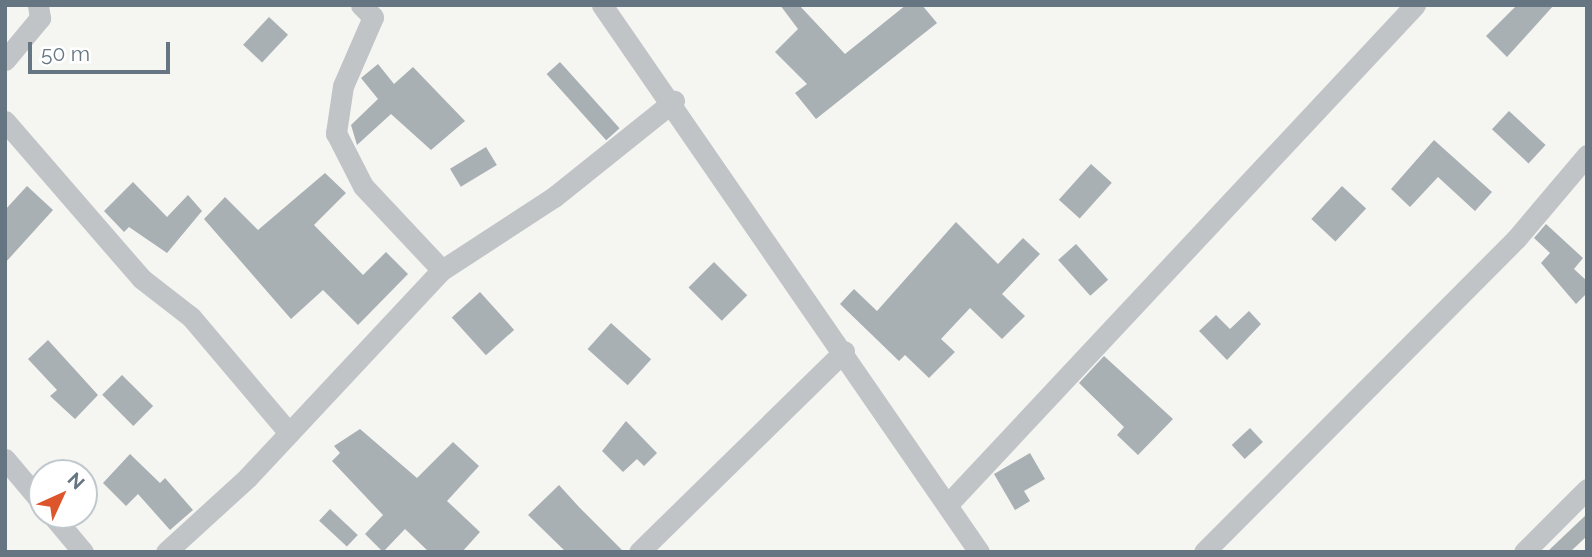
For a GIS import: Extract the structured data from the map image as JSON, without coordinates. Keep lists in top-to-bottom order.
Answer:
{
  "scale_bar": "50 m",
  "north": "top right"
}
